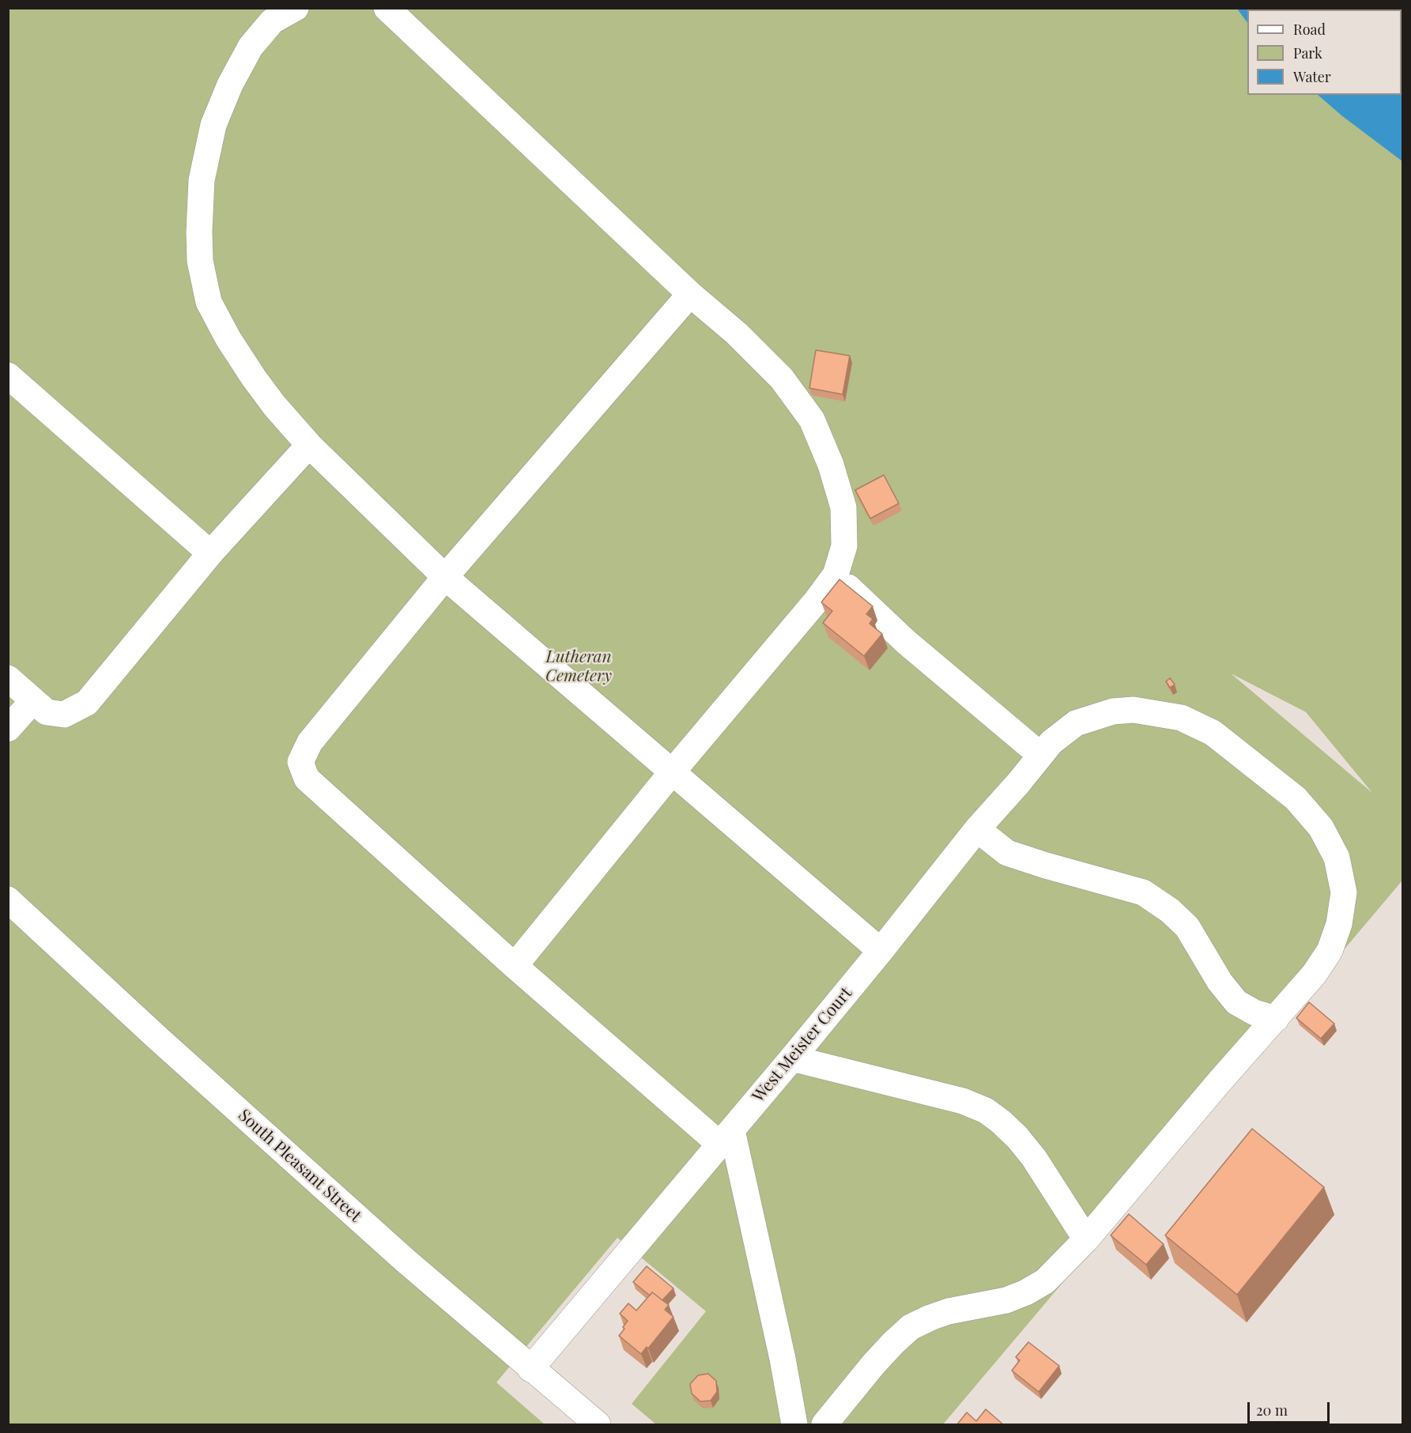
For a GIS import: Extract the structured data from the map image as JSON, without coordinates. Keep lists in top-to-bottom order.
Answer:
{
  "streets": {
    "street": ["West Meister Court", "South Pleasant Street"]
  },
  "crossings": [
    ["West Meister Court", "South Pleasant Street"]
  ],
  "parks": ["Lutheran Cemetery"],
  "legend": ["Road", "Park", "Water"],
  "scale_bar": "20 m"
}
